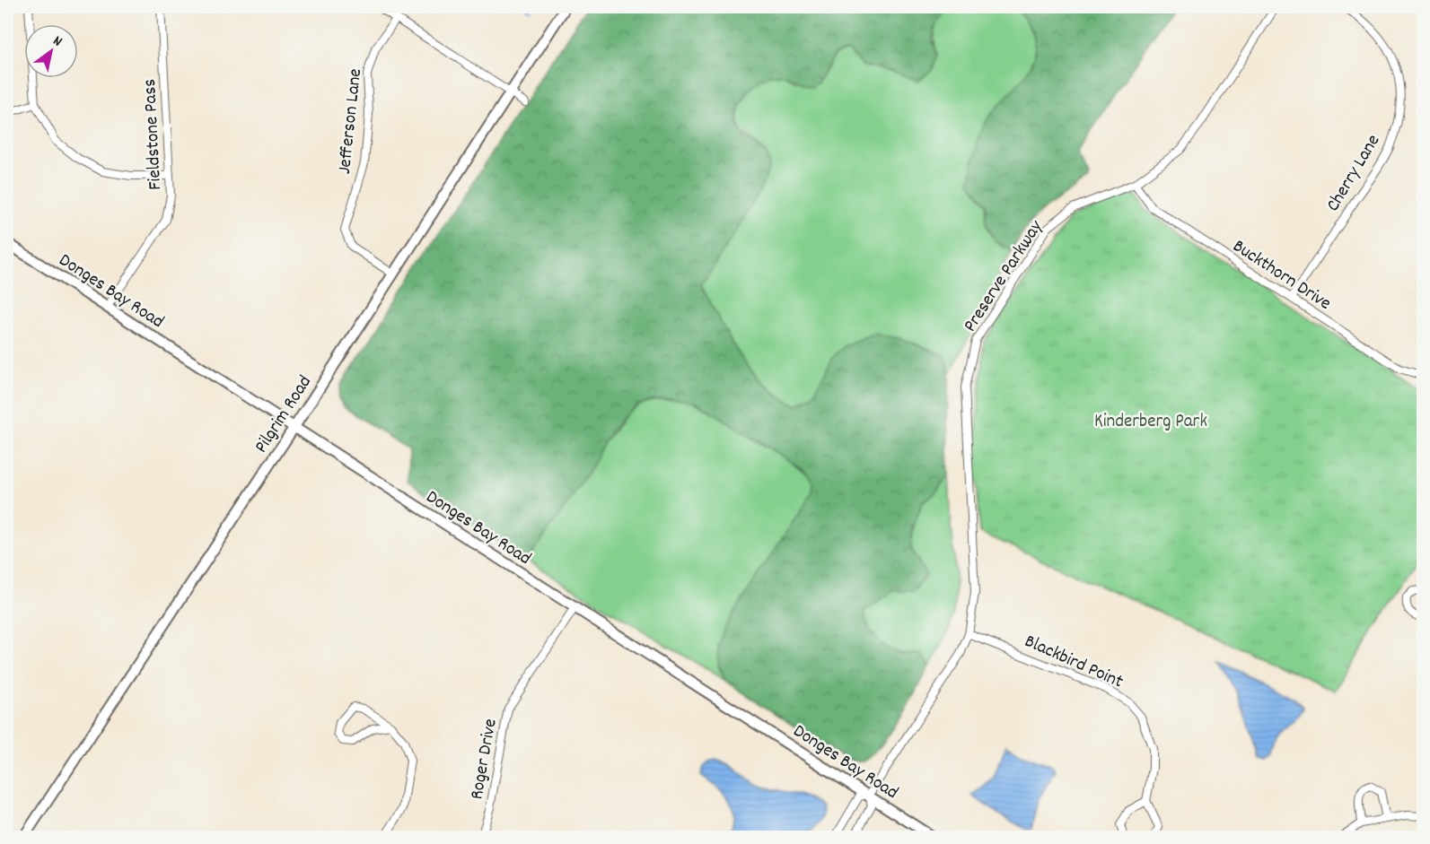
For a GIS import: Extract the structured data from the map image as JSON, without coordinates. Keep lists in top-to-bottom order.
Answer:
{
  "streets": {
    "street": [
      "Jefferson Lane",
      "Fieldstone Pass",
      "Cherry Lane",
      "Buckthorn Drive",
      "Preserve Parkway",
      "Donges Bay Road",
      "Pilgrim Road",
      "Blackbird Point",
      "Roger Drive"
    ]
  },
  "crossings": [
    ["Jefferson Lane", "Pilgrim Road"],
    ["Fieldstone Pass", "Donges Bay Road"],
    ["Cherry Lane", "Buckthorn Drive"],
    ["Buckthorn Drive", "Preserve Parkway"],
    ["Preserve Parkway", "Donges Bay Road"],
    ["Preserve Parkway", "Blackbird Point"],
    ["Donges Bay Road", "Pilgrim Road"],
    ["Donges Bay Road", "Roger Drive"]
  ],
  "parks": ["Kinderberg Park"],
  "north": "top right"
}
